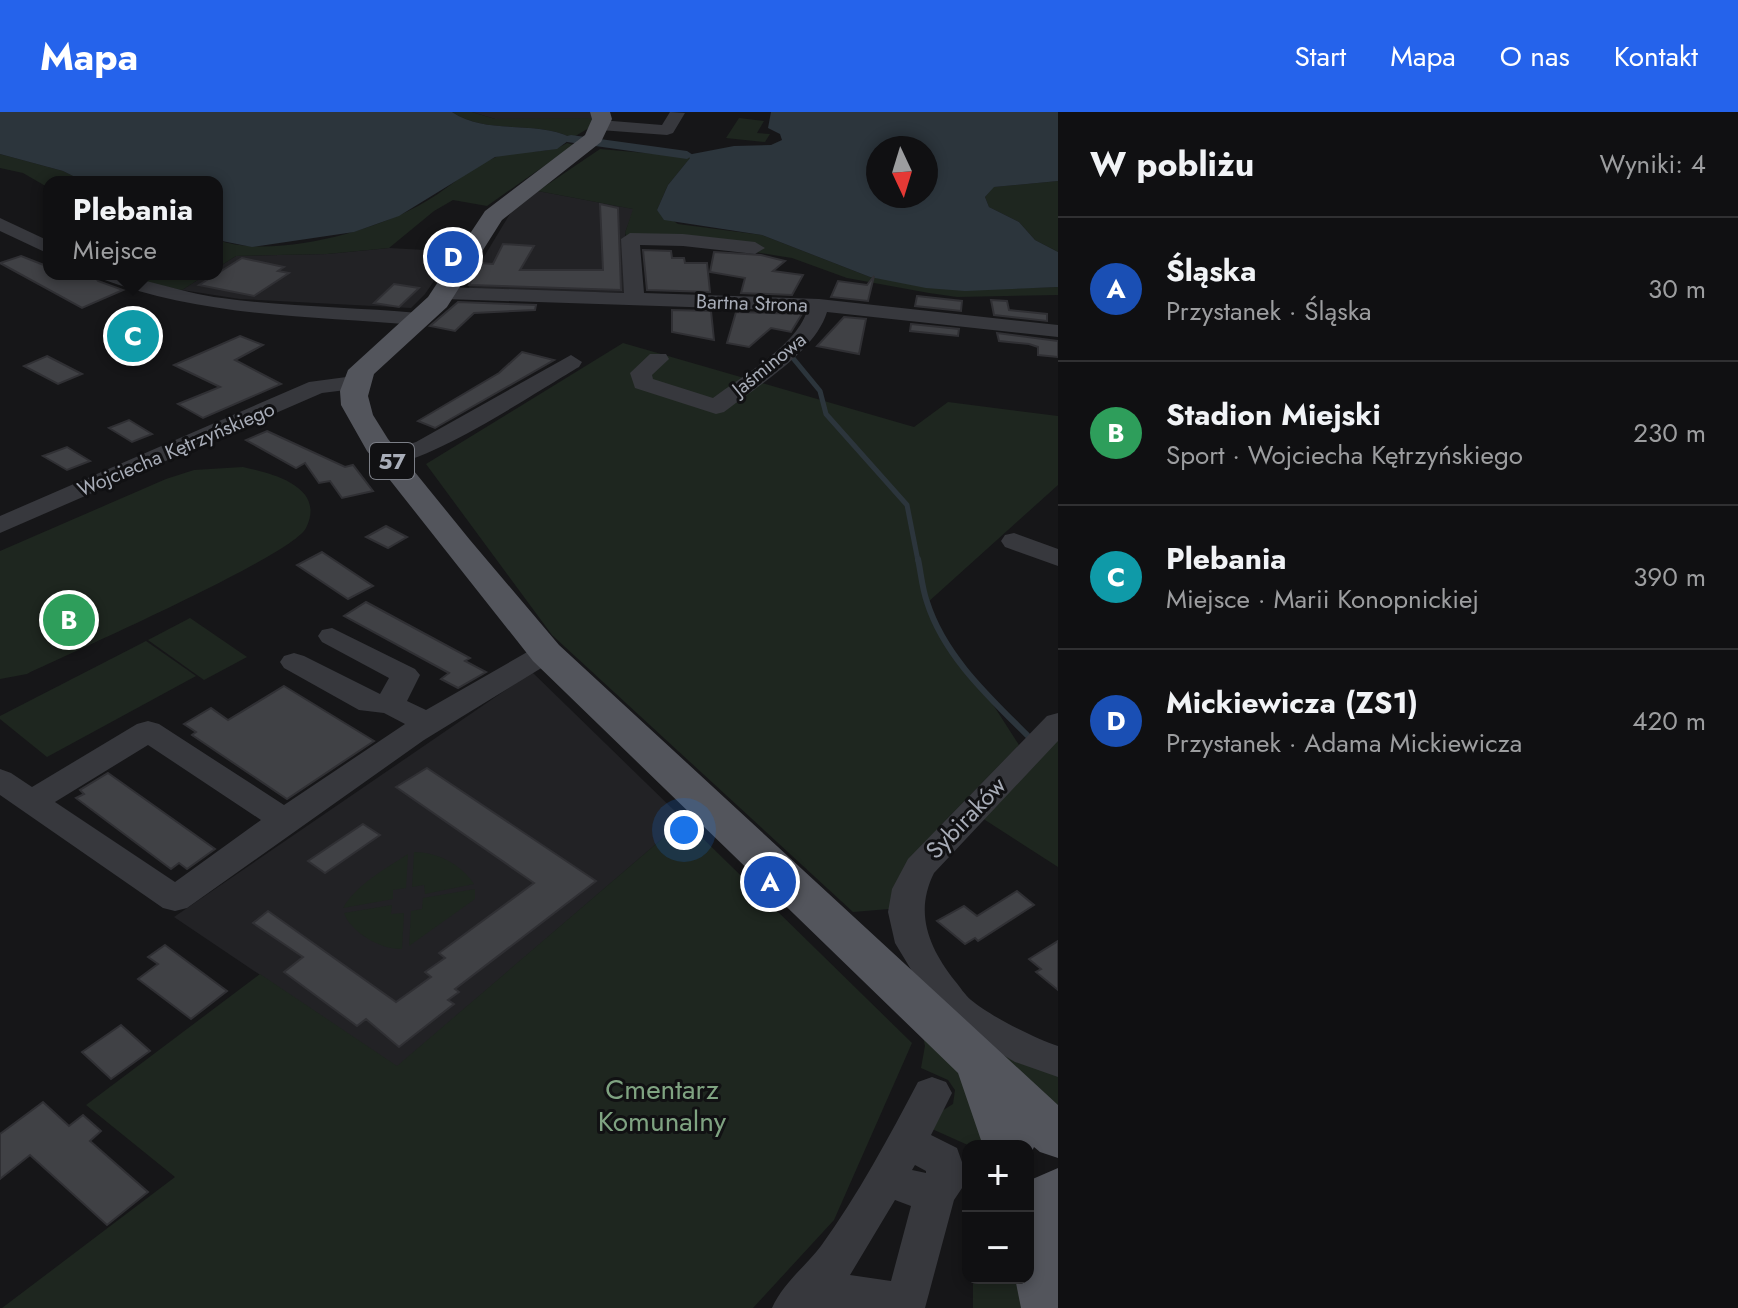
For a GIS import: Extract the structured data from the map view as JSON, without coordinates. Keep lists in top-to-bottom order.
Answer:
{
  "streets": {
    "main road": ["57"],
    "street": [
      "Bartna Strona",
      "Jaśminowa",
      "Wojciecha Kętrzyńskiego",
      "Sybiraków"
    ]
  },
  "crossings": [
    ["Bartna Strona", "Jaśminowa"],
    ["Wojciecha Kętrzyńskiego", "57"],
    ["57", "Sybiraków"]
  ],
  "parks": ["Cmentarz Komunalny"],
  "north": "bottom",
  "page": {
    "header": "Mapa",
    "nav": [
      "Start",
      "Mapa",
      "O nas",
      "Kontakt"
    ],
    "heading": ["W pobliżu", "Wyniki: 4"],
    "popup": ["Plebania", "Miejsce"],
    "list": [
      {
        "mark": "A",
        "name": "Śląska",
        "note": "Przystanek · Śląska",
        "value": "30 m"
      },
      {
        "mark": "B",
        "name": "Stadion Miejski",
        "note": "Sport · Wojciecha Kętrzyńskiego",
        "value": "230 m"
      },
      {
        "mark": "C",
        "name": "Plebania",
        "note": "Miejsce · Marii Konopnickiej",
        "value": "390 m"
      },
      {
        "mark": "D",
        "name": "Mickiewicza (ZS1)",
        "note": "Przystanek · Adama Mickiewicza",
        "value": "420 m"
      }
    ],
    "pins": [
      "D",
      "C",
      "B",
      "A"
    ],
    "map_buttons": ["+", "−"]
  }
}
